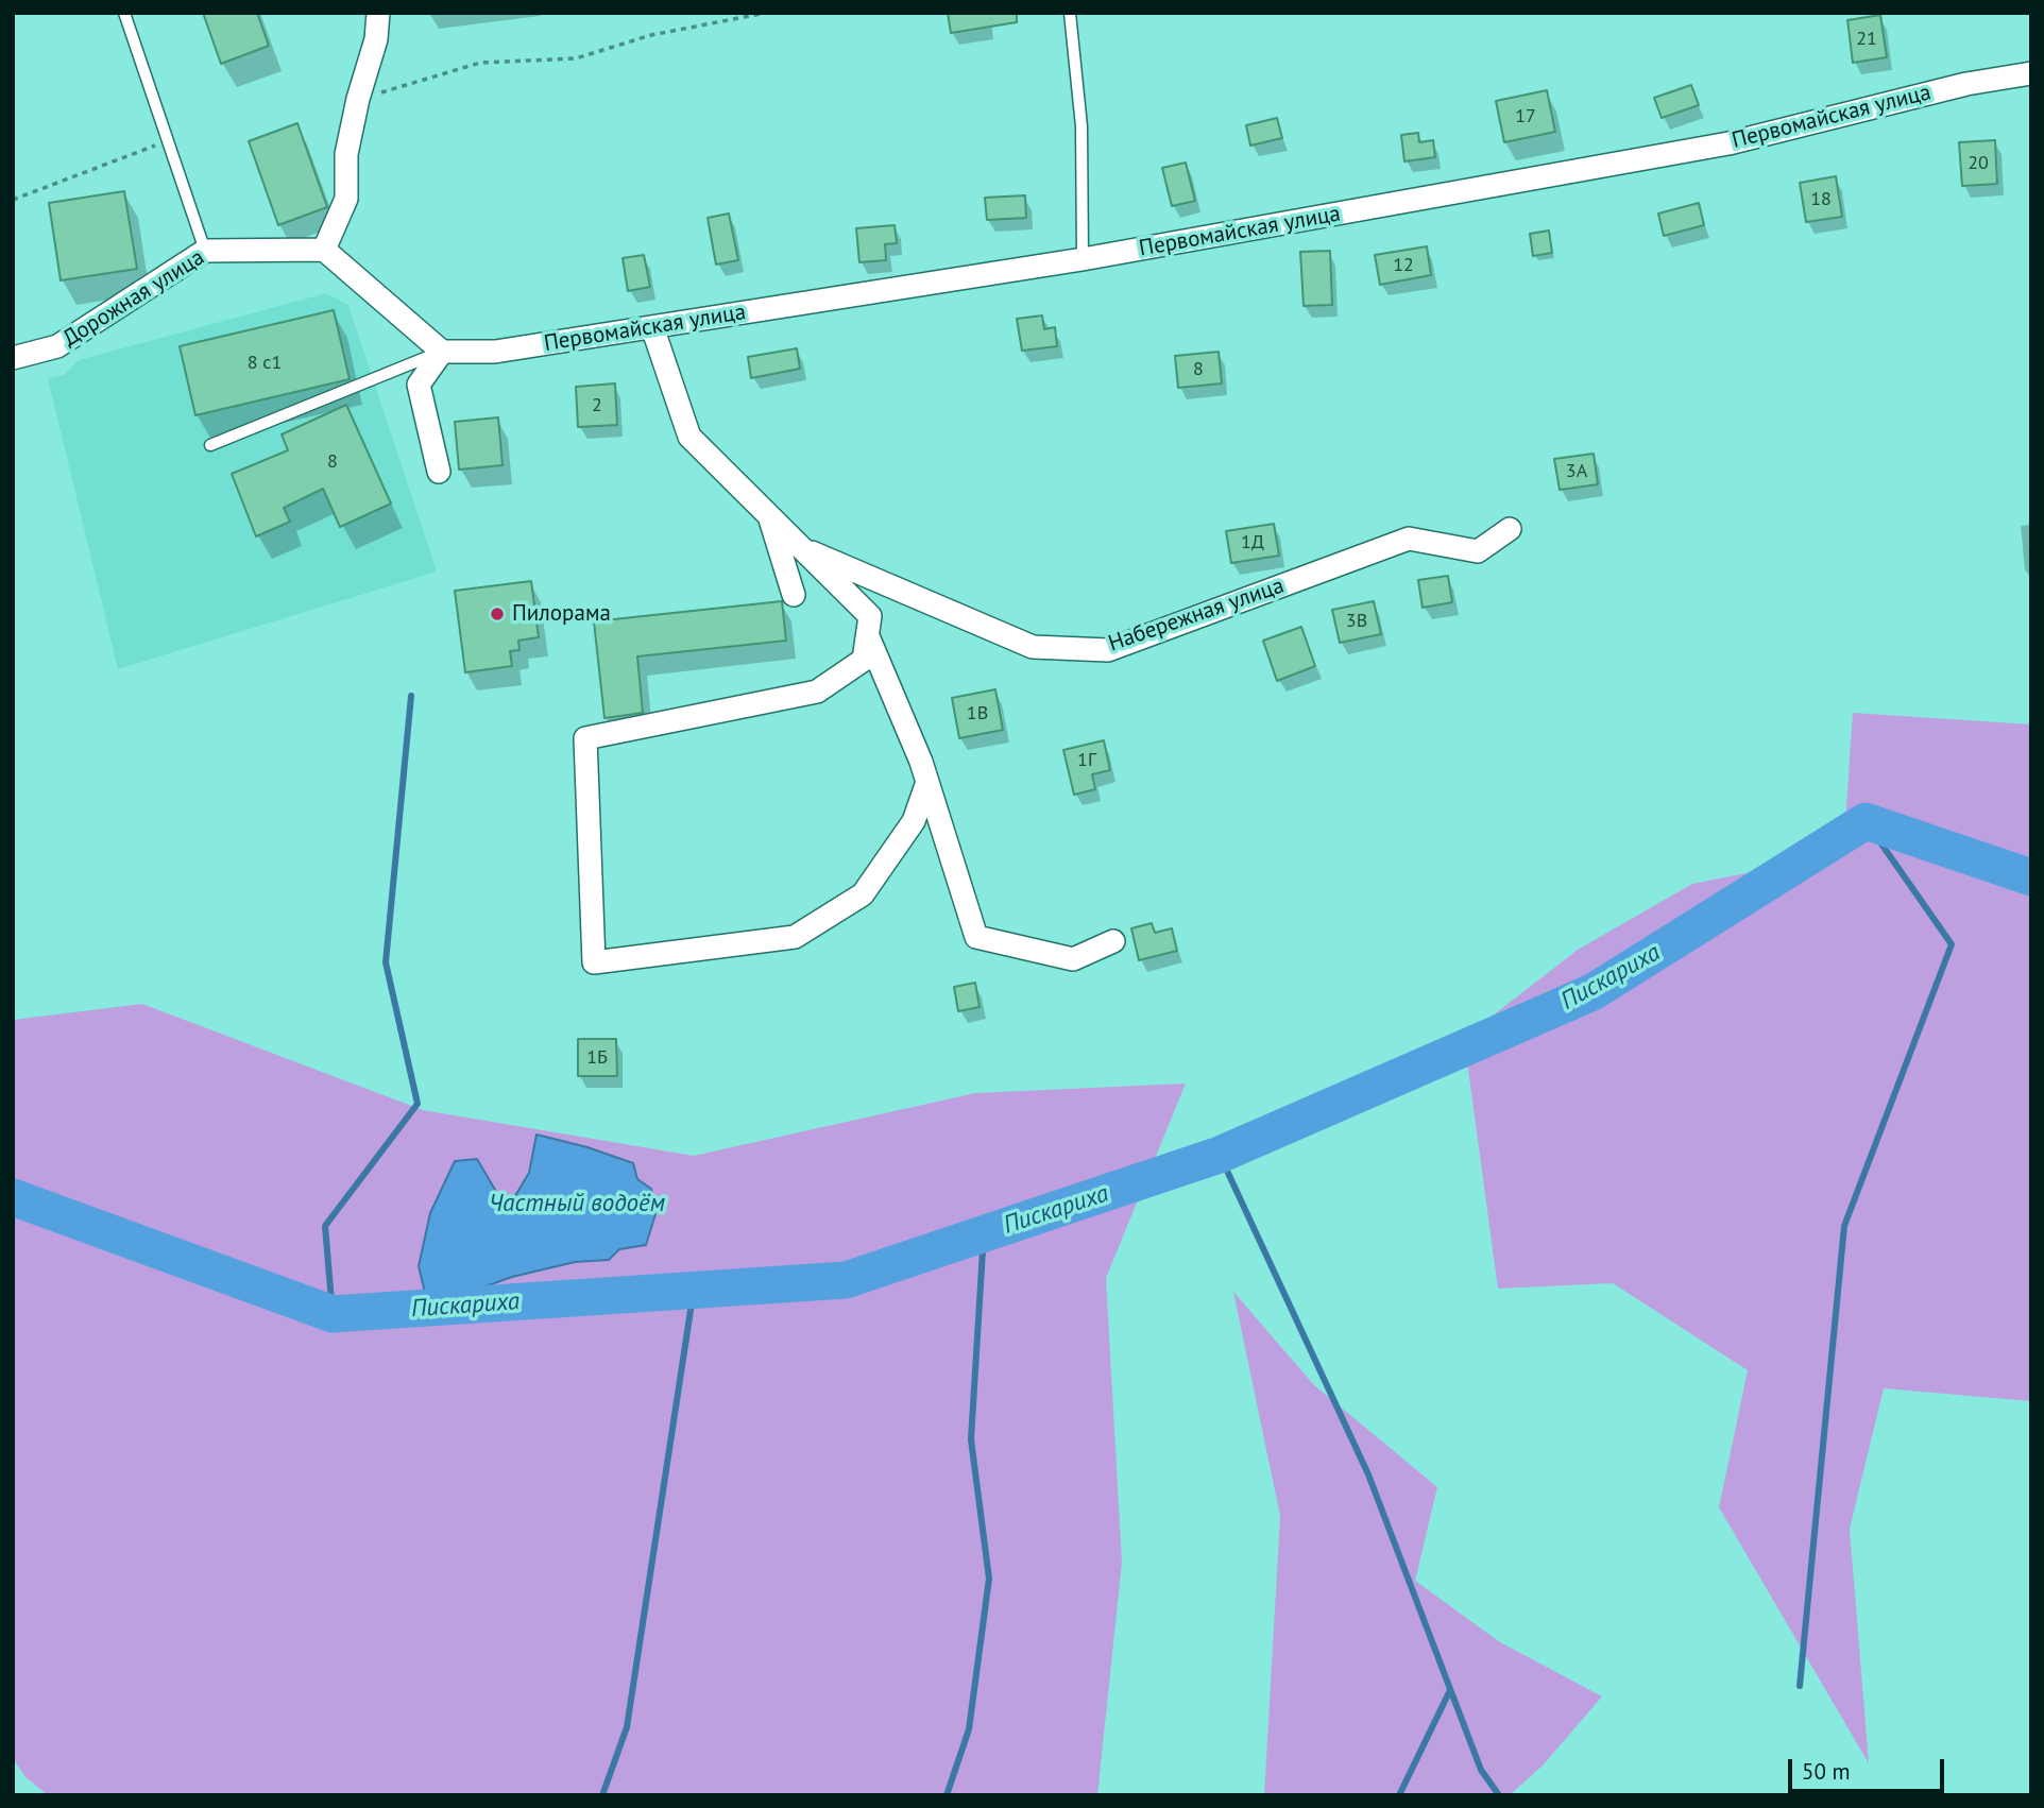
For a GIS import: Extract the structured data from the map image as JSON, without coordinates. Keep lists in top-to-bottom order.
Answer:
{
  "streets": {
    "street": ["Первомайская улица", "Дорожная улица", "Набережная улица"]
  },
  "water": ["Пискариха", "Частный водоём"],
  "places": ["Пилорама"],
  "house_numbers": [
    "21",
    "17",
    "20",
    "18",
    "12",
    "8 с1",
    "8",
    "2",
    "8",
    "3А",
    "1Д",
    "3В",
    "1В",
    "1Г",
    "1Б"
  ],
  "scale_bar": "50 m"
}
